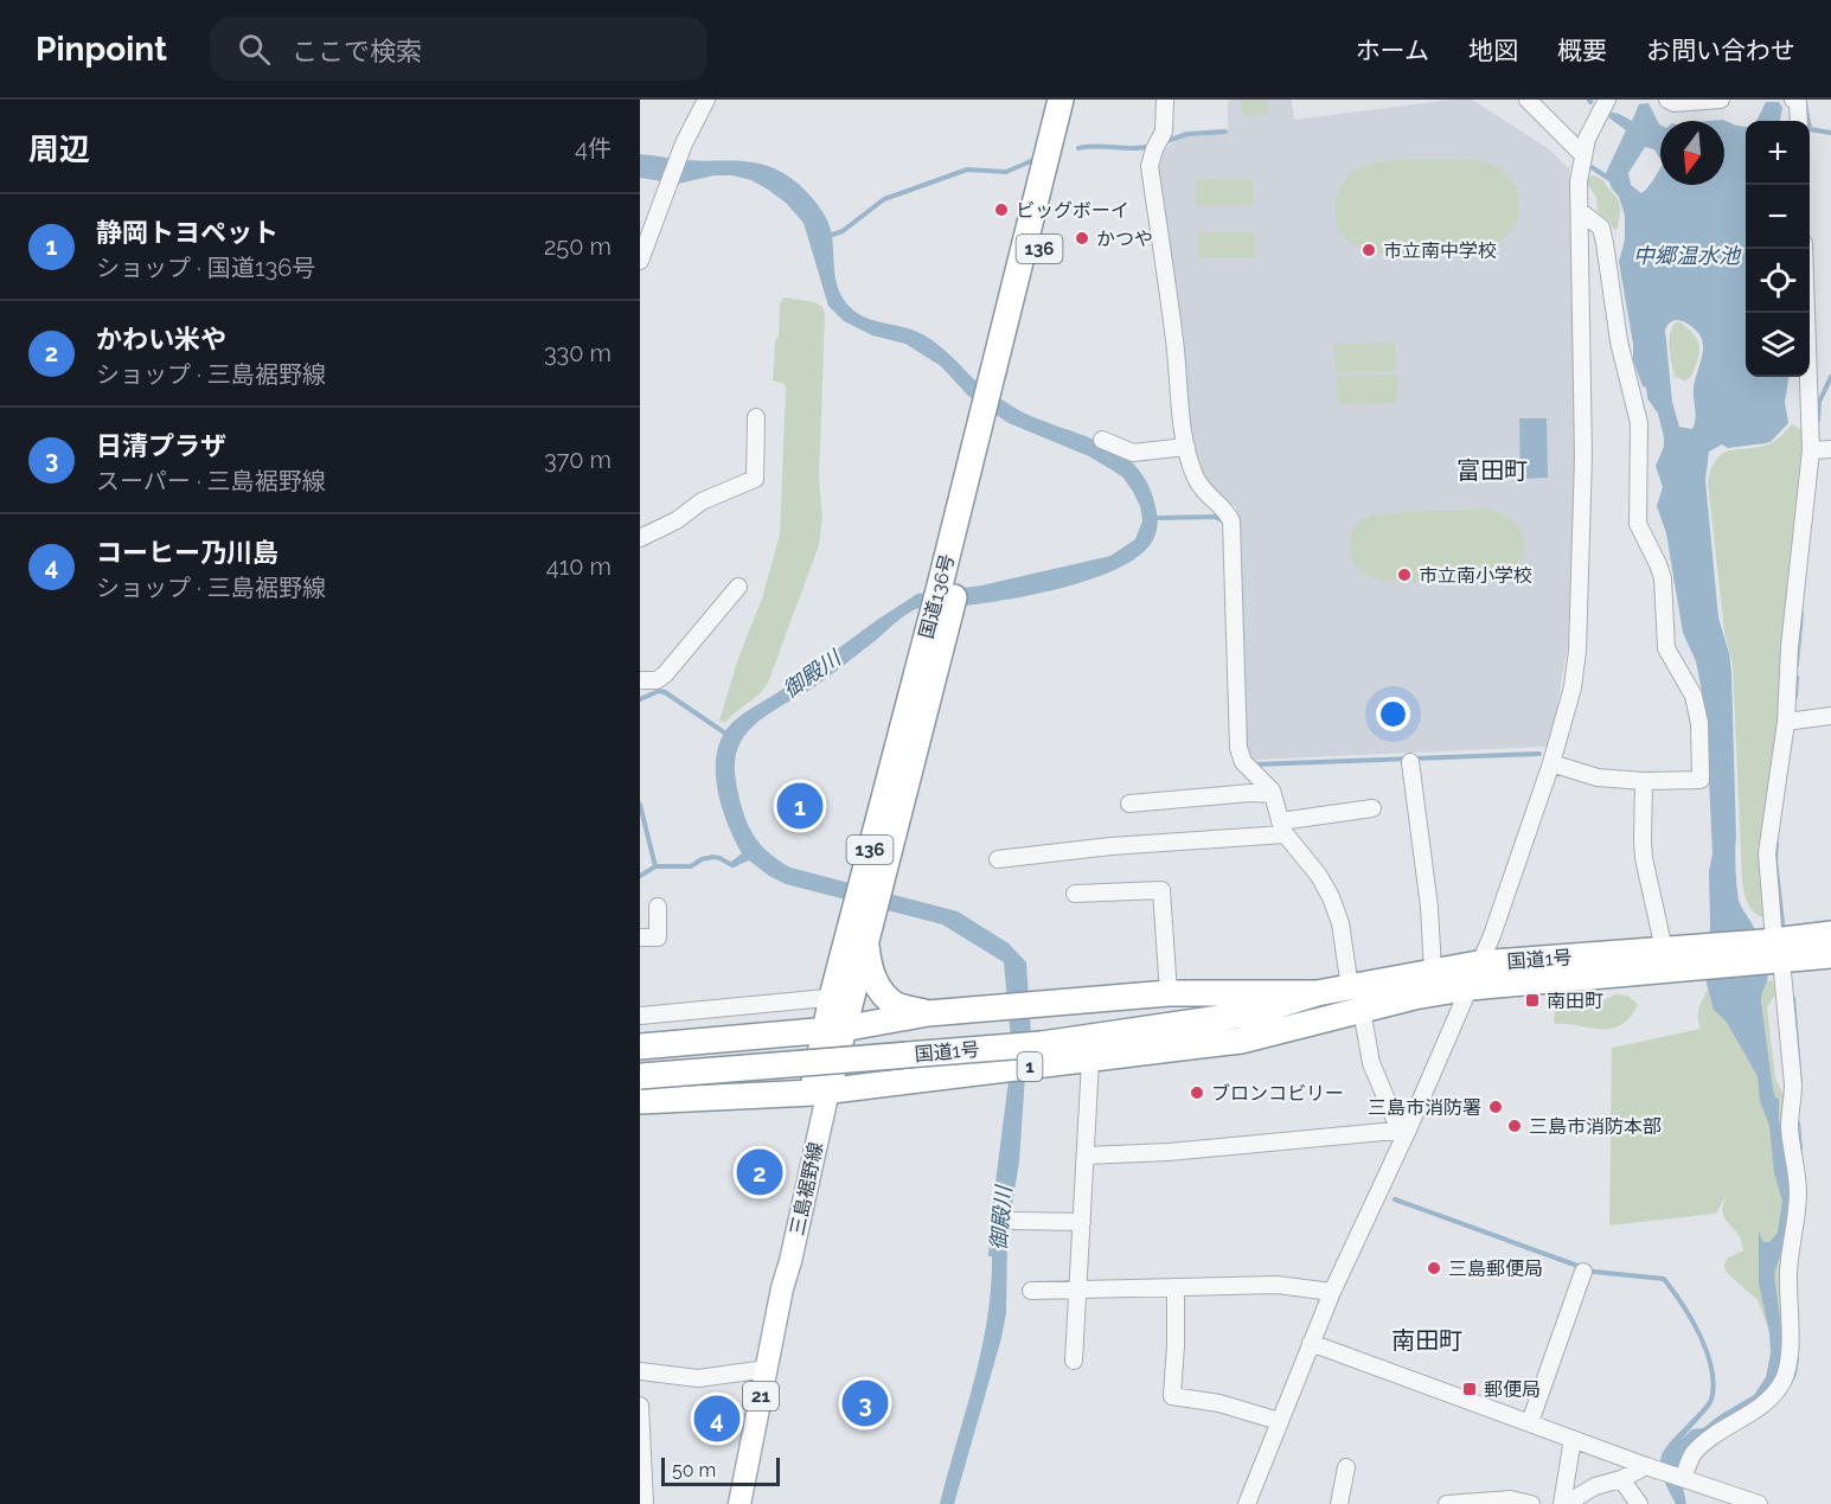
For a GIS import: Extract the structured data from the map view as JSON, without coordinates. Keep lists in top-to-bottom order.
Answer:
{
  "streets": {
    "highway": [
      "136",
      "国道136号",
      "国道1号",
      "1"
    ],
    "main road": ["三島裾野線", "21"]
  },
  "crossings": [
    ["国道136号", "1"],
    ["国道136号", "三島裾野線"],
    ["国道1号", "1"],
    ["1", "三島裾野線"]
  ],
  "districts": ["富田町", "南田町"],
  "water": ["中郷温水池", "御殿川"],
  "places": {
    "other": [
      "ビッグボーイ",
      "かつや",
      "市立南中学校",
      "市立南小学校",
      "ブロンコビリー",
      "三島市消防署",
      "三島市消防本部",
      "三島郵便局"
    ],
    "transit": ["南田町", "郵便局"]
  },
  "scale_bar": "50 m",
  "north": "bottom",
  "page": {
    "header": "Pinpoint",
    "search": "ここで検索",
    "nav": [
      "ホーム",
      "地図",
      "概要",
      "お問い合わせ"
    ],
    "heading": ["周辺", "4件"],
    "map_buttons": ["+", "−"],
    "list": [
      {
        "mark": "1",
        "name": "静岡トヨペット",
        "note": "ショップ · 国道136号",
        "value": "250 m"
      },
      {
        "mark": "2",
        "name": "かわい米や",
        "note": "ショップ · 三島裾野線",
        "value": "330 m"
      },
      {
        "mark": "3",
        "name": "日清プラザ",
        "note": "スーパー · 三島裾野線",
        "value": "370 m"
      },
      {
        "mark": "4",
        "name": "コーヒー乃川島",
        "note": "ショップ · 三島裾野線",
        "value": "410 m"
      }
    ],
    "pins": [
      "1",
      "2",
      "3",
      "4"
    ],
    "scale": "50 m"
  }
}
